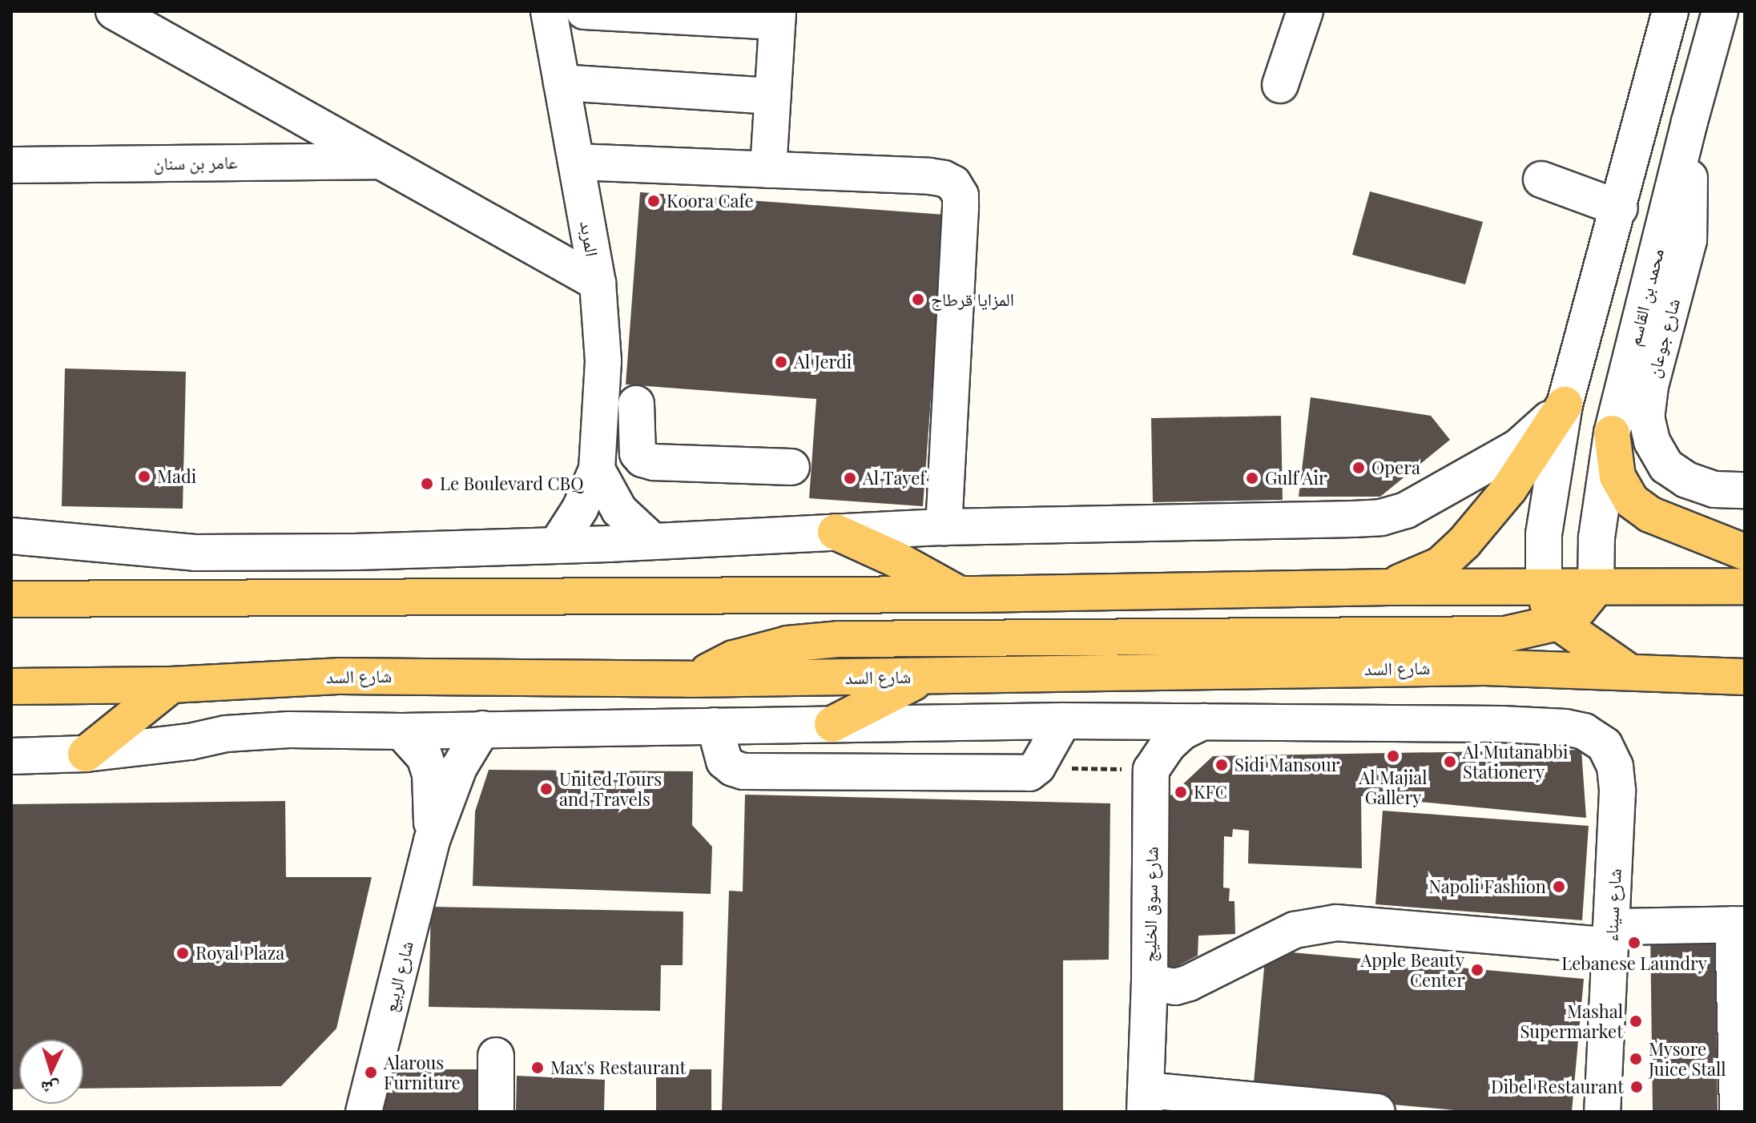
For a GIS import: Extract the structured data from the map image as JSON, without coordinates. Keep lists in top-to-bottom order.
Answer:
{
  "streets": {
    "main road": ["شارع السد"],
    "street": [
      "عامر بن سنان",
      "المربد",
      "محمد بن القاسم",
      "شارع جوعان",
      "شارع سوق الخليج",
      "شارع سيناء",
      "شارع الربيع"
    ]
  },
  "crossings": [
    ["عامر بن سنان", "المربد"],
    ["محمد بن القاسم", "شارع جوعان"]
  ],
  "places": [
    "Koora Cafe",
    "المزايا قرطاج",
    "Al Jerdi",
    "Opera",
    "Madi",
    "Al Tayef",
    "Gulf Air",
    "Le Boulevard CBQ",
    "Al Majial Gallery",
    "Al Mutanabbi Stationery",
    "Sidi Mansour",
    "United Tours and Travels",
    "KFC",
    "Napoli Fashion",
    "Lebanese Laundry",
    "Royal Plaza",
    "Apple Beauty Center",
    "Mashal Supermarket",
    "Mysore Juice Stall",
    "Max's Restaurant",
    "Alarous Furniture",
    "Dibel Restaurant"
  ],
  "north": "bottom"
}
